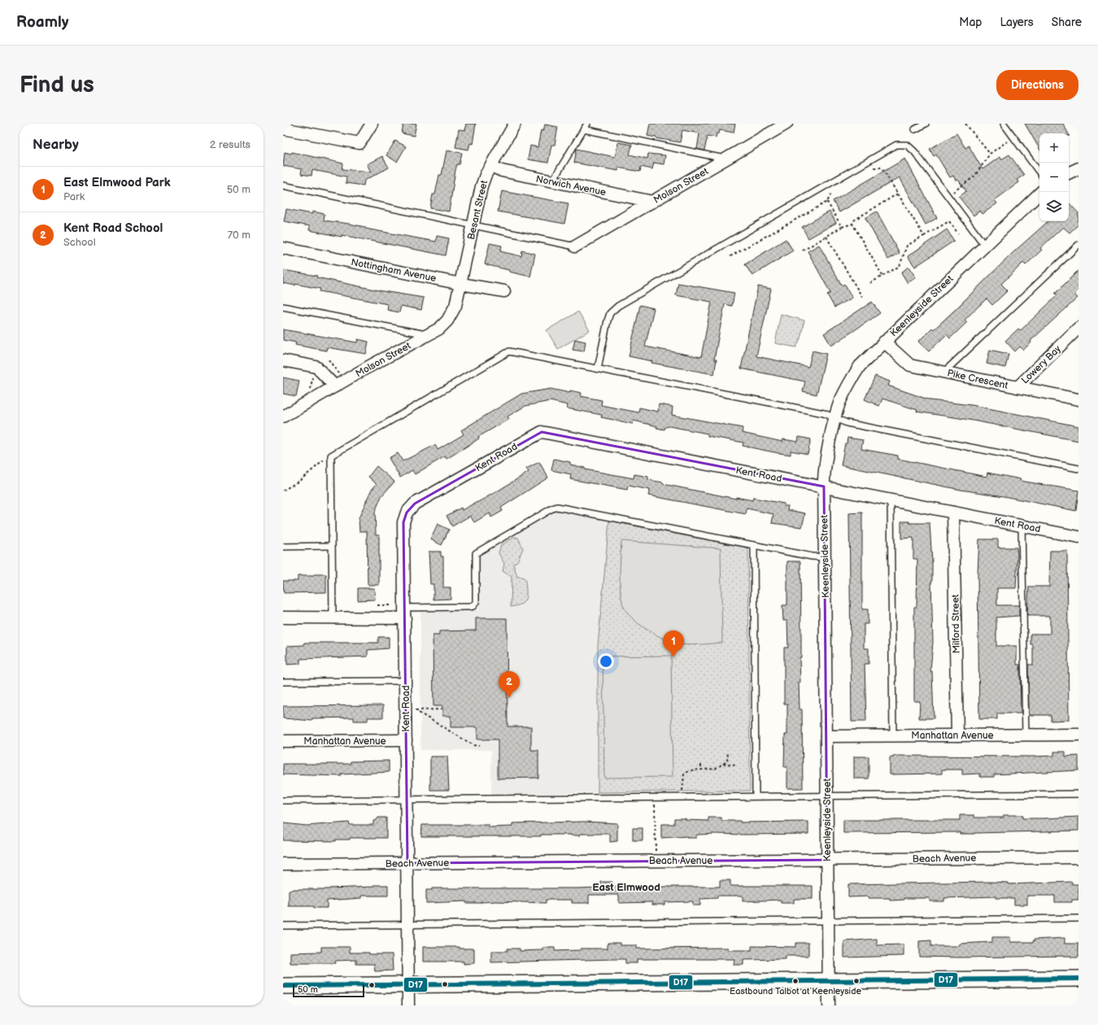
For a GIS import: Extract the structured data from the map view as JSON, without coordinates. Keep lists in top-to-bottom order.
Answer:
{
  "streets": {
    "street": [
      "Norwich Avenue",
      "Molson Street",
      "Besant Street",
      "Nottingham Avenue",
      "Keenleyside Street",
      "Lowery Bay",
      "Pike Crescent",
      "Kent Road",
      "Milford Street",
      "Manhattan Avenue",
      "Beach Avenue"
    ]
  },
  "crossings": [
    ["Norwich Avenue", "Molson Street"],
    ["Norwich Avenue", "Besant Street"],
    ["Molson Street", "Besant Street"],
    ["Molson Street", "Nottingham Avenue"],
    ["Besant Street", "Nottingham Avenue"],
    ["Keenleyside Street", "Pike Crescent"],
    ["Keenleyside Street", "Kent Road"],
    ["Keenleyside Street", "Manhattan Avenue"],
    ["Keenleyside Street", "Beach Avenue"],
    ["Lowery Bay", "Pike Crescent"],
    ["Kent Road", "Milford Street"],
    ["Kent Road", "Manhattan Avenue"],
    ["Kent Road", "Beach Avenue"],
    ["Milford Street", "Manhattan Avenue"]
  ],
  "districts": ["East Elmwood"],
  "places": ["Eastbound Talbot at Keenleyside"],
  "lines": ["transit line D17"],
  "scale_bar": "50 m",
  "page": {
    "header": "Roamly",
    "nav": ["Map", "Layers", "Share"],
    "buttons": "Directions",
    "title": "Find us",
    "heading": ["Nearby", "2 results"],
    "map_buttons": ["+", "−"],
    "list": [
      {
        "mark": "1",
        "name": "East Elmwood Park",
        "note": "Park",
        "value": "50 m"
      },
      {
        "mark": "2",
        "name": "Kent Road School",
        "note": "School",
        "value": "70 m"
      }
    ],
    "pins": ["1", "2"],
    "scale": "50 m"
  }
}
